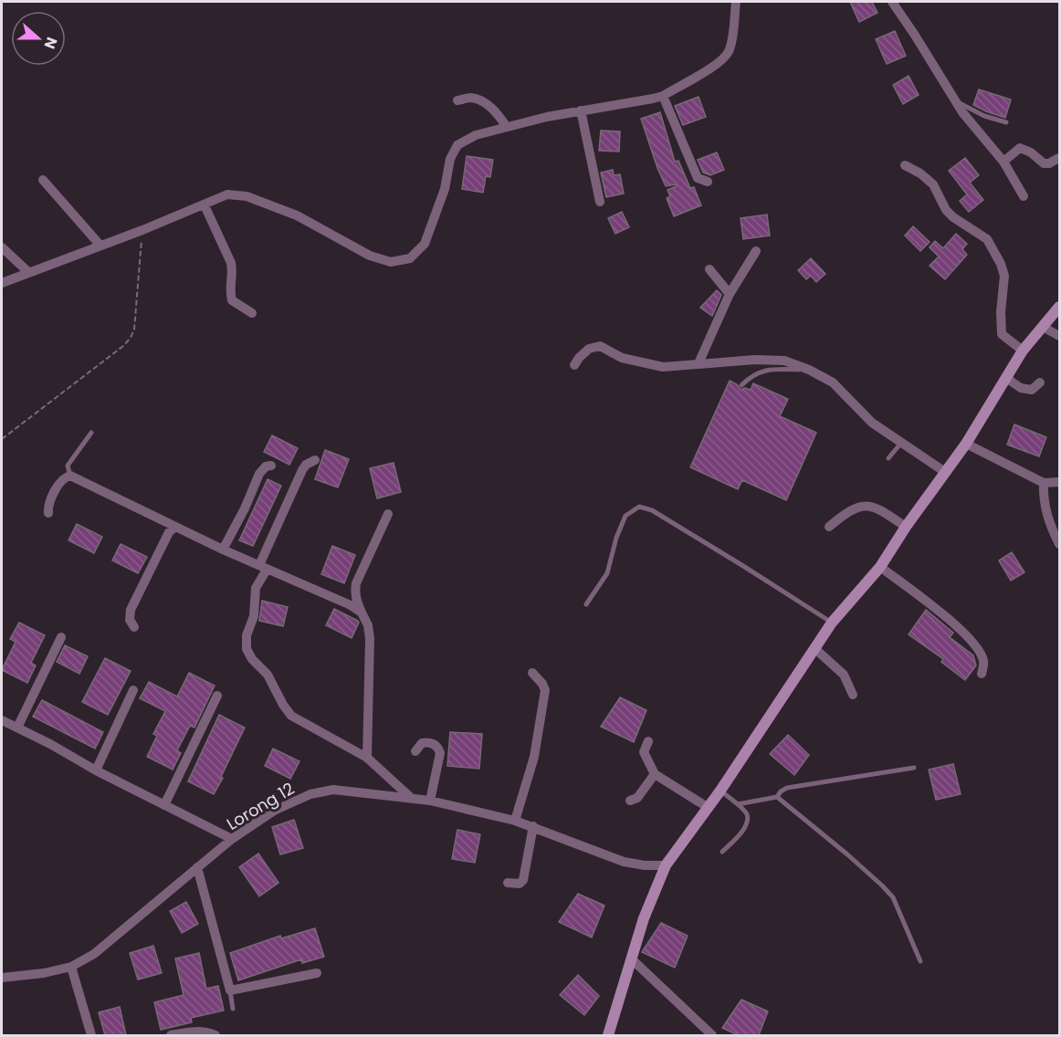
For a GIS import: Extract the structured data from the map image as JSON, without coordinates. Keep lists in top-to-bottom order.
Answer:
{
  "streets": {
    "street": ["Lorong 12"]
  },
  "north": "right"
}
